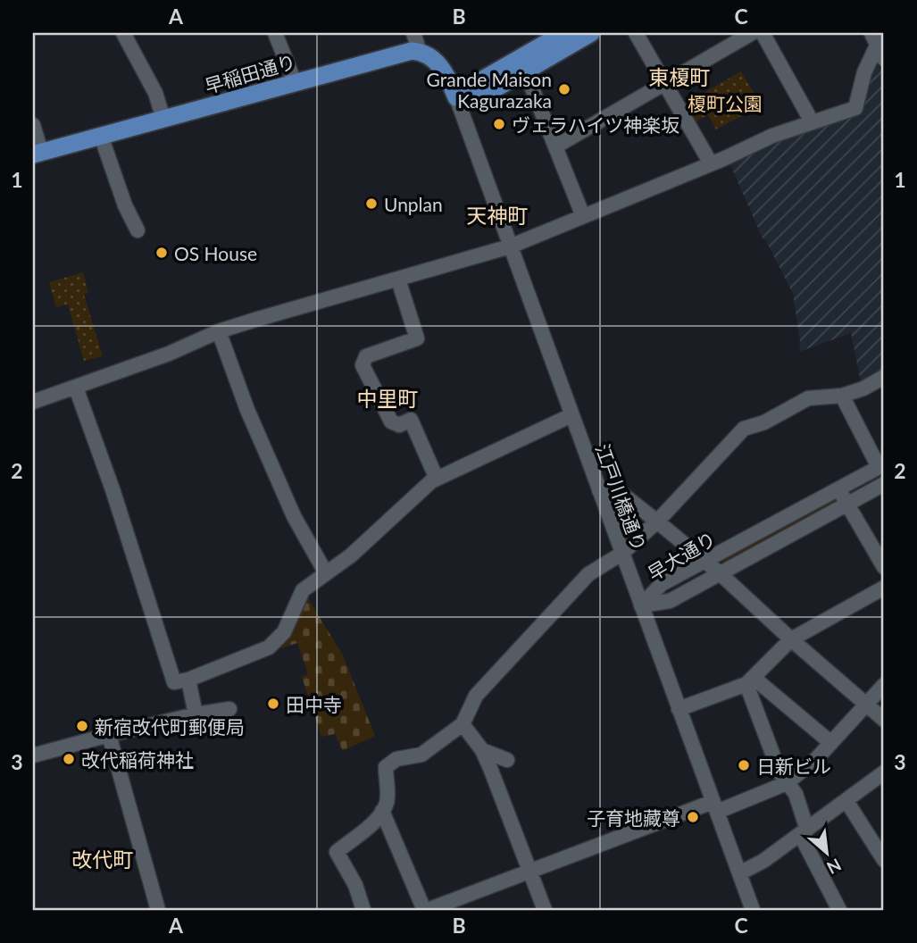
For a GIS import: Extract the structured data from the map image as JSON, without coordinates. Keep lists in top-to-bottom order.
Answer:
{
  "streets": {
    "main road": ["早稲田通り"],
    "street": ["江戸川橋通り", "早大通り"]
  },
  "crossings": [
    ["江戸川橋通り", "早大通り"]
  ],
  "districts": [
    "東榎町",
    "天神町",
    "中里町",
    "改代町"
  ],
  "parks": ["榎町公園"],
  "places": [
    "Grande Maison Kagurazaka",
    "ヴェラハイツ神楽坂",
    "Unplan",
    "OS House",
    "田中寺",
    "新宿改代町郵便局",
    "改代稲荷神社",
    "日新ビル",
    "子育地藏尊"
  ],
  "north": "bottom right",
  "grid": {
    "columns": ["A", "B", "C"],
    "rows": ["1", "2", "3"]
  }
}
